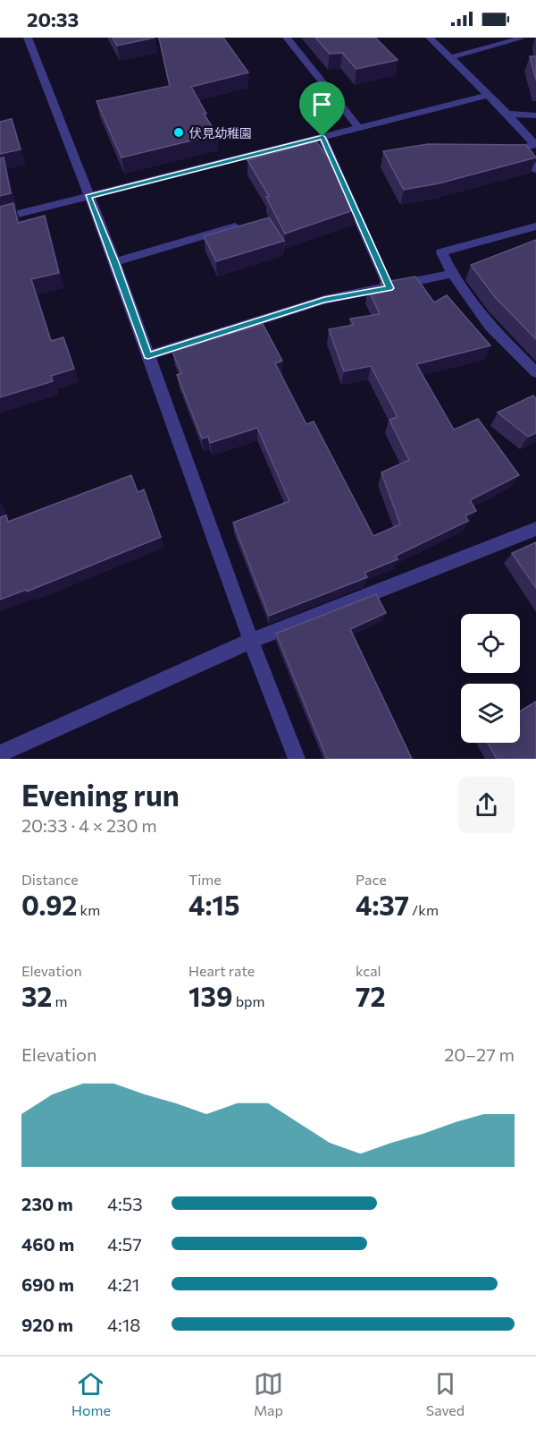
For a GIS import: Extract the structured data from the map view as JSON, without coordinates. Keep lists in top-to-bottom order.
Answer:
{
  "places": ["伏見幼稚園"],
  "page": {
    "status": "20:33",
    "heading": ["Evening run", "20:33 · 4 × 230 m"],
    "stats": [
      ["Distance", "0.92 km"],
      ["Time", "4:15"],
      ["Pace", "4:37 /km"],
      ["Elevation", "32 m"],
      ["Heart rate", "139 bpm"],
      ["kcal", "72"]
    ],
    "chart": ["Elevation", "20–27 m"],
    "list": [
      {
        "name": "230 m",
        "note": "4:53"
      },
      {
        "name": "460 m",
        "note": "4:57"
      },
      {
        "name": "690 m",
        "note": "4:21"
      },
      {
        "name": "920 m",
        "note": "4:18"
      }
    ],
    "tabs": ["Home", "Map", "Saved"]
  }
}
